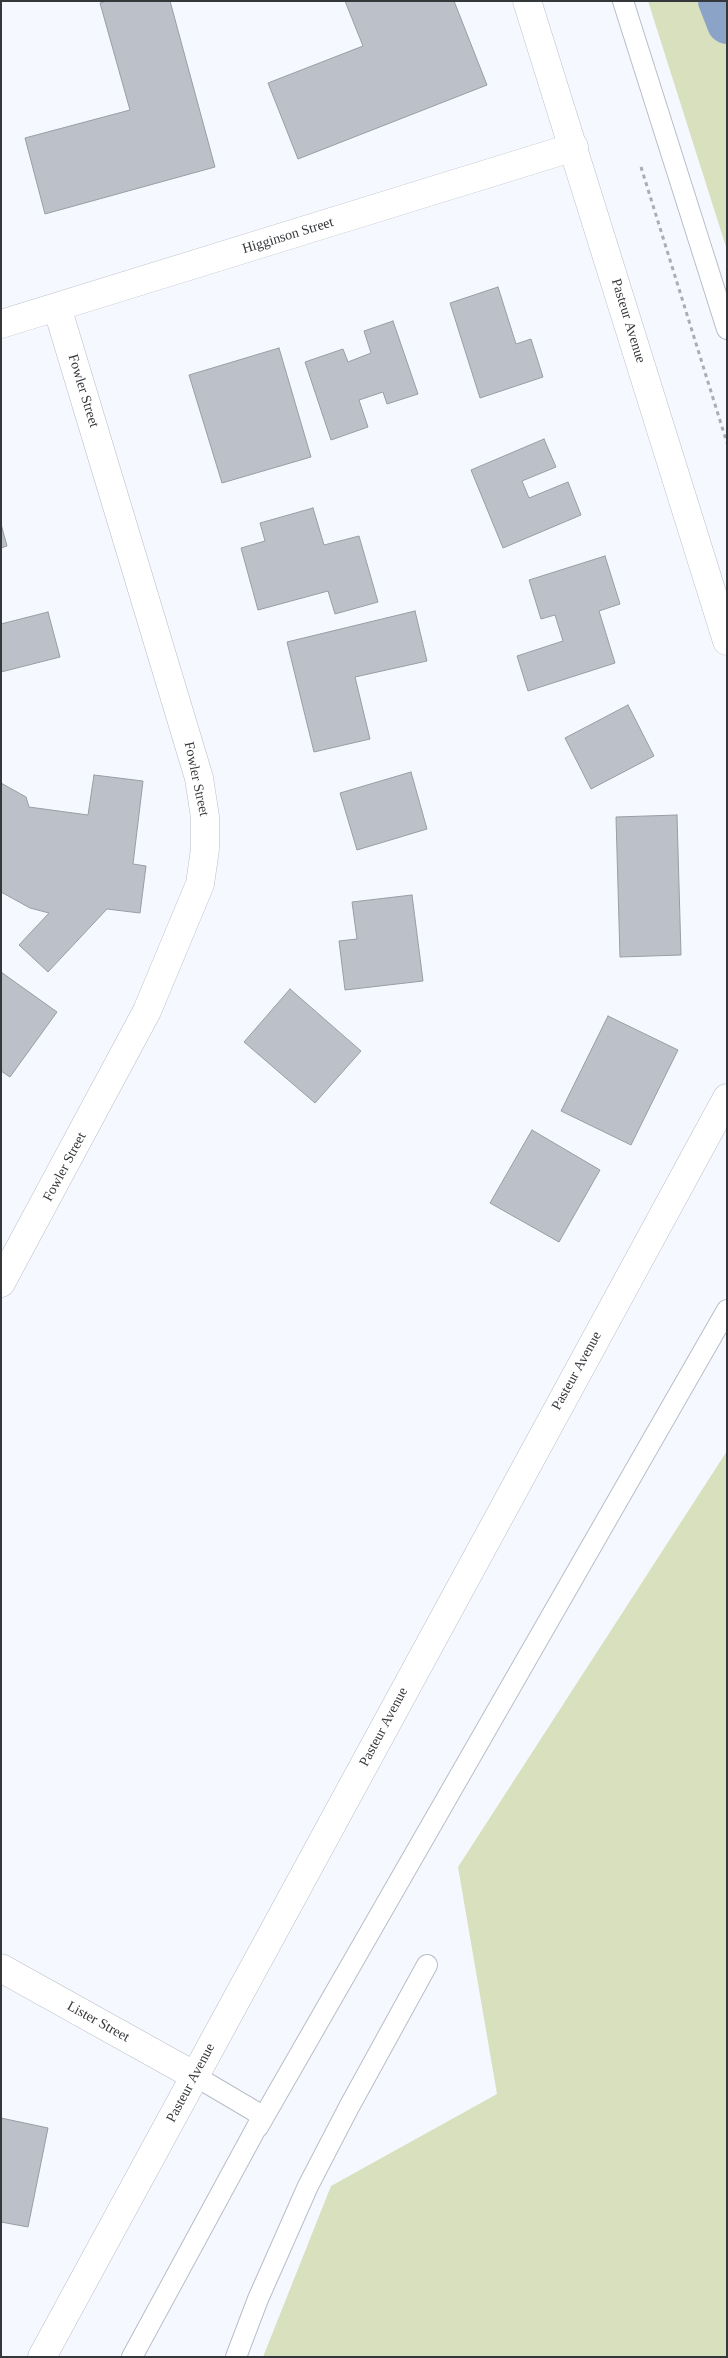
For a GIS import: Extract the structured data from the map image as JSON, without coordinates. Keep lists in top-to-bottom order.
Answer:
{
  "streets": {
    "street": [
      "Higginson Street",
      "Pasteur Avenue",
      "Fowler Street",
      "Lister Street"
    ]
  },
  "crossings": [
    ["Higginson Street", "Pasteur Avenue"],
    ["Higginson Street", "Fowler Street"],
    ["Pasteur Avenue", "Lister Street"]
  ]
}
